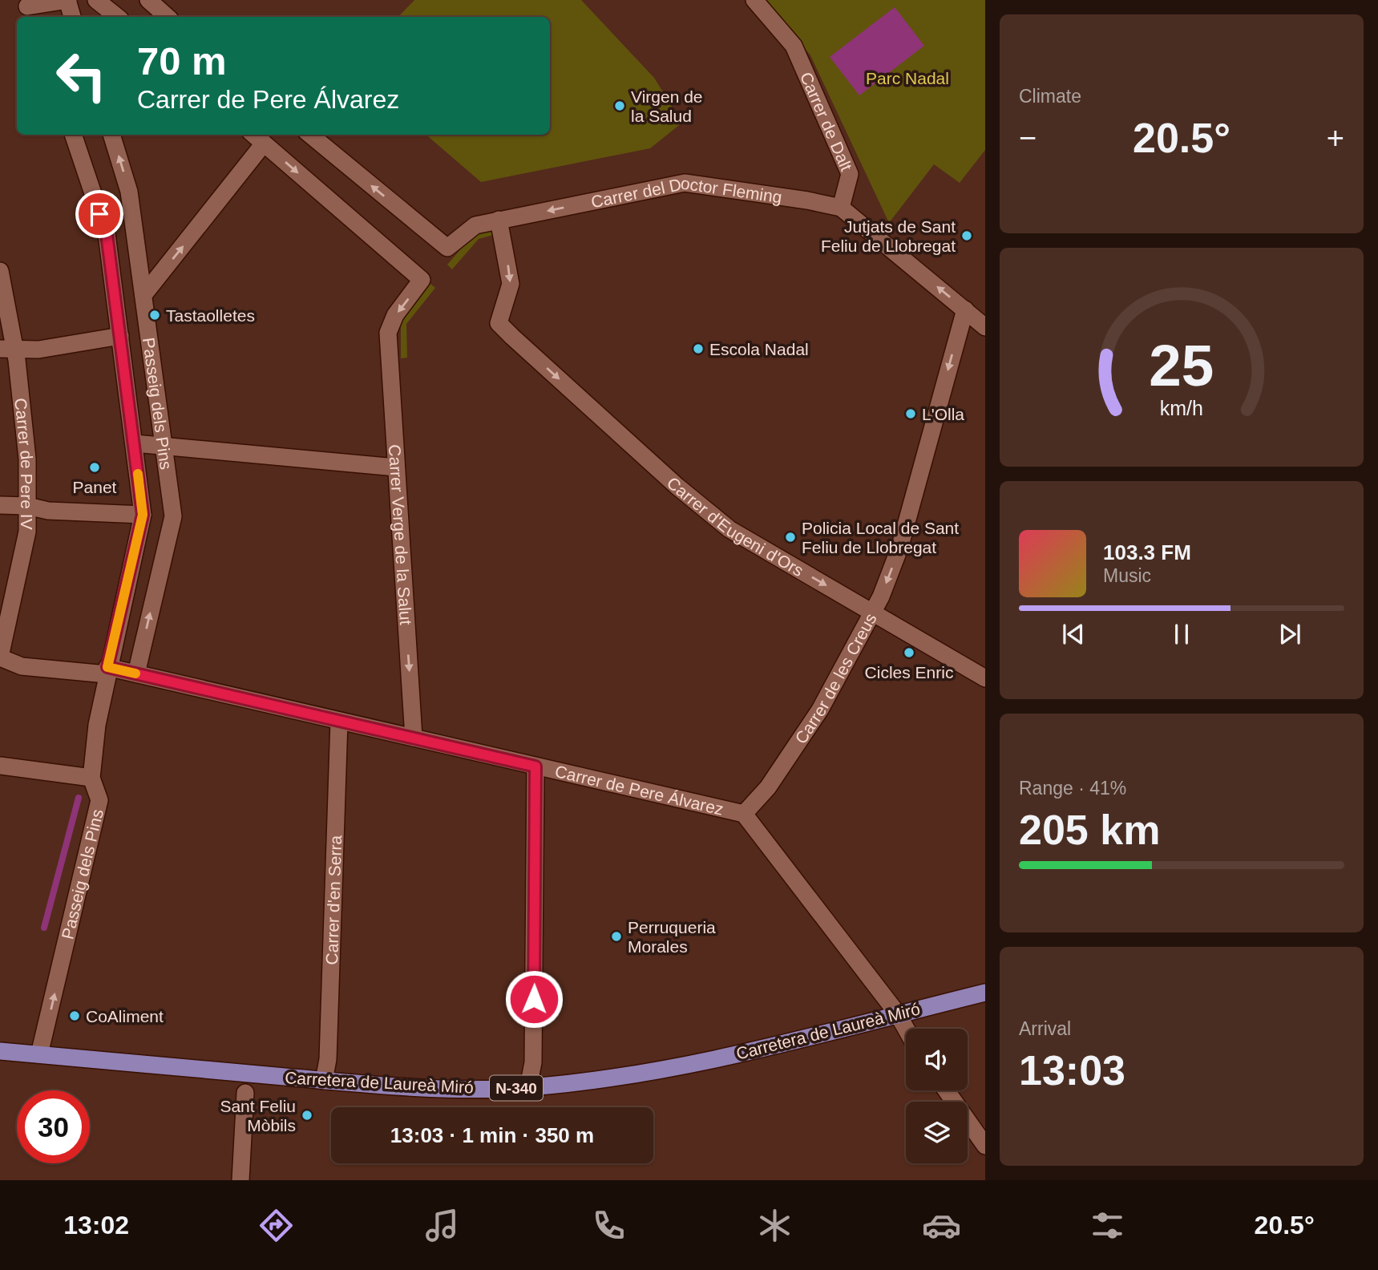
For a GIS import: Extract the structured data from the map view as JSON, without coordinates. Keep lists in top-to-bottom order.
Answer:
{
  "streets": {
    "main road": ["Carretera de Laureà Miró", "N-340"],
    "street": [
      "Carrer de Dalt",
      "Carrer del Doctor Fleming",
      "Passeig dels Pins",
      "Carrer de Pere IV",
      "Carrer d'Eugeni d'Ors",
      "Carrer Verge de la Salut",
      "Carrer de les Creus",
      "Carrer de Pere Álvarez",
      "Carrer d'en Serra"
    ]
  },
  "crossings": [
    ["Carrer de Dalt", "Carrer del Doctor Fleming"],
    ["Carrer del Doctor Fleming", "Carrer d'Eugeni d'Ors"],
    ["Passeig dels Pins", "Carrer de Pere Álvarez"],
    ["Passeig dels Pins", "Carretera de Laureà Miró"],
    ["Carrer de Pere IV", "Carrer de Pere Álvarez"],
    ["Carrer d'Eugeni d'Ors", "Carrer de les Creus"],
    ["Carrer Verge de la Salut", "Carrer de Pere Álvarez"],
    ["Carrer de les Creus", "Carrer de Pere Álvarez"],
    ["Carrer de Pere Álvarez", "Carrer d'en Serra"],
    ["Carrer d'en Serra", "Carretera de Laureà Miró"]
  ],
  "one_way": [
    "Carrer del Doctor Fleming",
    "Carrer d'Eugeni d'Ors",
    "Carrer Verge de la Salut",
    "Carrer de les Creus"
  ],
  "parks": ["Parc Nadal"],
  "places": [
    "Virgen de la Salud",
    "Jutjats de Sant Feliu de Llobregat",
    "Tastaolletes",
    "Escola Nadal",
    "L'Olla",
    "Panet",
    "Policia Local de Sant Feliu de Llobregat",
    "Cicles Enric",
    "Perruqueria Morales",
    "CoAliment",
    "Sant Feliu Mòbils"
  ],
  "page": {
    "tile": [
      "Climate",
      ["Range · 41%", "205 km"],
      ["Arrival", "13:03"]
    ],
    "turn": ["70 m", "Carrer de Pere Álvarez"],
    "heat": ["−", "20.5°", "+"],
    "song": ["103.3 FM", "Music"],
    "limit": "30",
    "trip": "13:03 · 1 min · 350 m",
    "tabs": ["13:02", "20.5°"],
    "gauge": ["25", "km/h"]
  }
}
